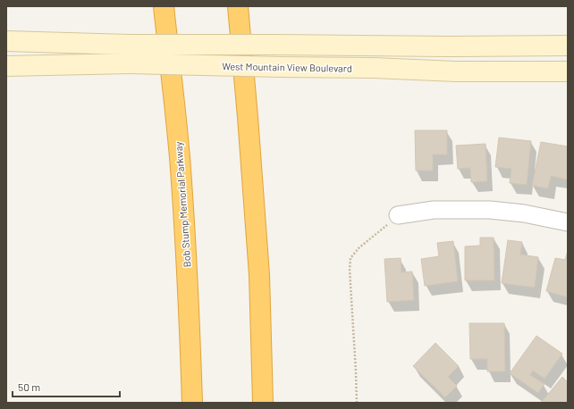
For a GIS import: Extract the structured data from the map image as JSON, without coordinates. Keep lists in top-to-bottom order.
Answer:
{
  "streets": {
    "highway": ["Bob Stump Memorial Parkway"],
    "street": ["West Mountain View Boulevard"]
  },
  "scale_bar": "50 m"
}
